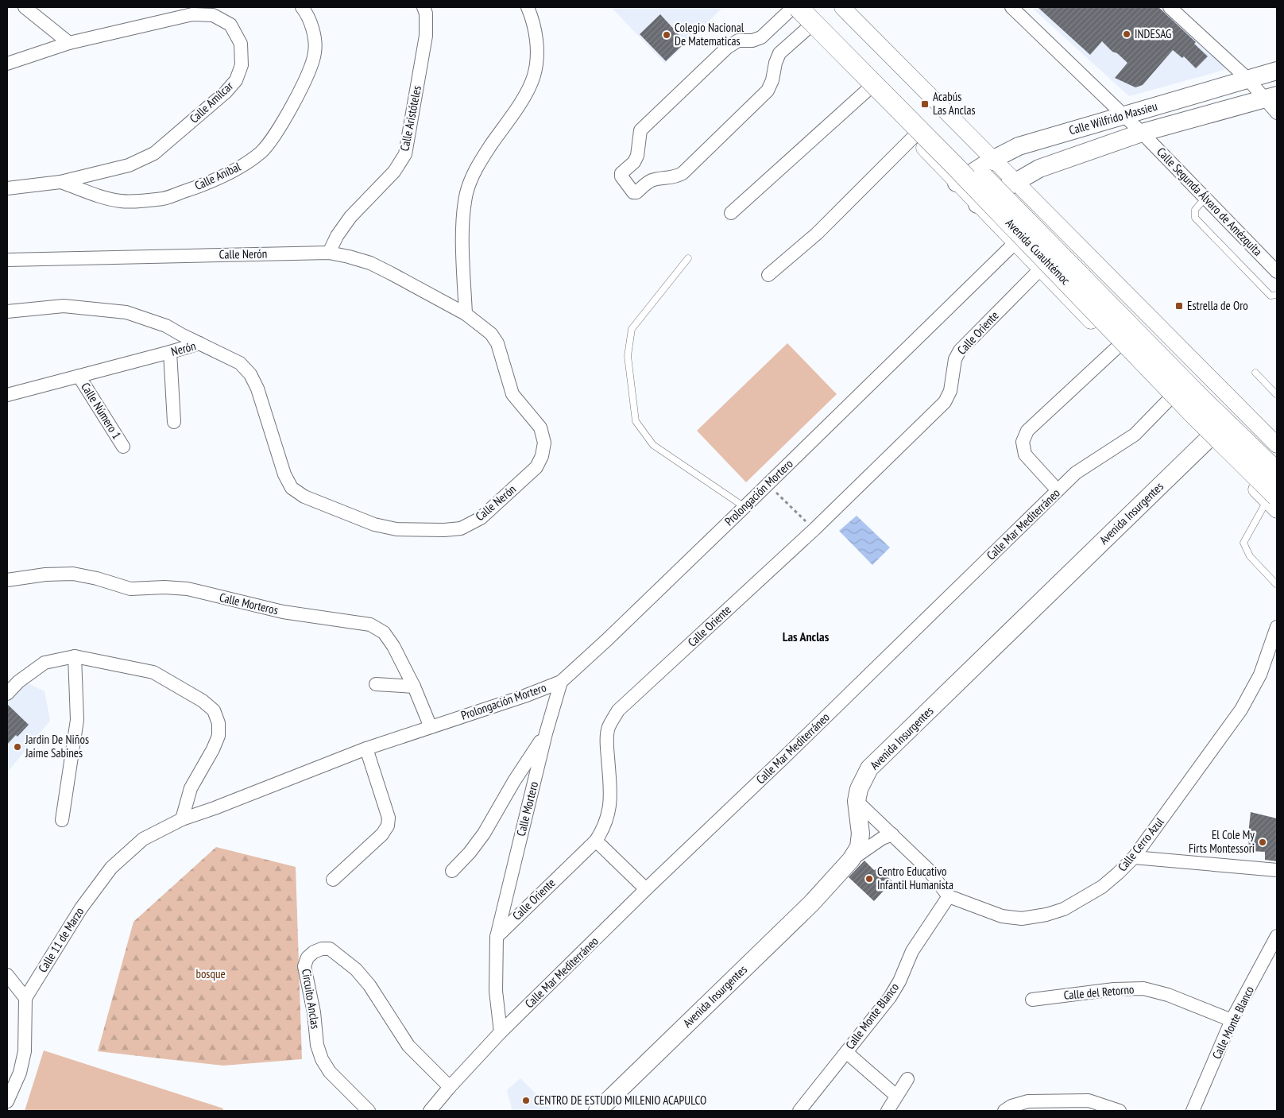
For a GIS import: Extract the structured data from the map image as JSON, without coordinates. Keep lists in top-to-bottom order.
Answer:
{
  "streets": {
    "main road": ["Calle Wilfrido Massieu", "Avenida Cuauhtémoc", "Avenida Insurgentes"],
    "street": [
      "Calle Amílcar",
      "Calle Aristóteles",
      "Calle Aníbal",
      "Calle Segunda Álvaro de Amézquita",
      "Calle Nerón",
      "Calle Oriente",
      "Nerón",
      "Calle Número 1",
      "Prolongación Mortero",
      "Calle Mar Mediterráneo",
      "Calle Morteros",
      "Calle Mortero",
      "Calle Cerro Azul",
      "Calle 11 de Marzo",
      "Calle del Retorno",
      "Circuito Anclas",
      "Calle Monte Blanco"
    ]
  },
  "crossings": [
    ["Calle Amílcar", "Calle Aníbal"],
    ["Calle Aristóteles", "Calle Nerón"],
    ["Calle Wilfrido Massieu", "Calle Segunda Álvaro de Amézquita"],
    ["Calle Nerón", "Nerón"],
    ["Calle Oriente", "Calle Mortero"],
    ["Nerón", "Calle Número 1"],
    ["Prolongación Mortero", "Calle Morteros"],
    ["Prolongación Mortero", "Calle Mortero"],
    ["Prolongación Mortero", "Calle 11 de Marzo"],
    ["Calle Mar Mediterráneo", "Circuito Anclas"],
    ["Calle Cerro Azul", "Calle Monte Blanco"],
    ["Calle del Retorno", "Calle Monte Blanco"]
  ],
  "districts": ["Las Anclas"],
  "parks": ["bosque"],
  "places": {
    "other": [
      "INDESAG",
      "Colegio Nacional De Matematicas",
      "Jardin De Niños Jaime Sabines",
      "El Cole My Firts Montessori",
      "Centro Educativo Infantil Humanista",
      "CENTRO DE ESTUDIO MILENIO ACAPULCO"
    ],
    "transit": ["Acabús Las Anclas", "Estrella de Oro"]
  }
}
